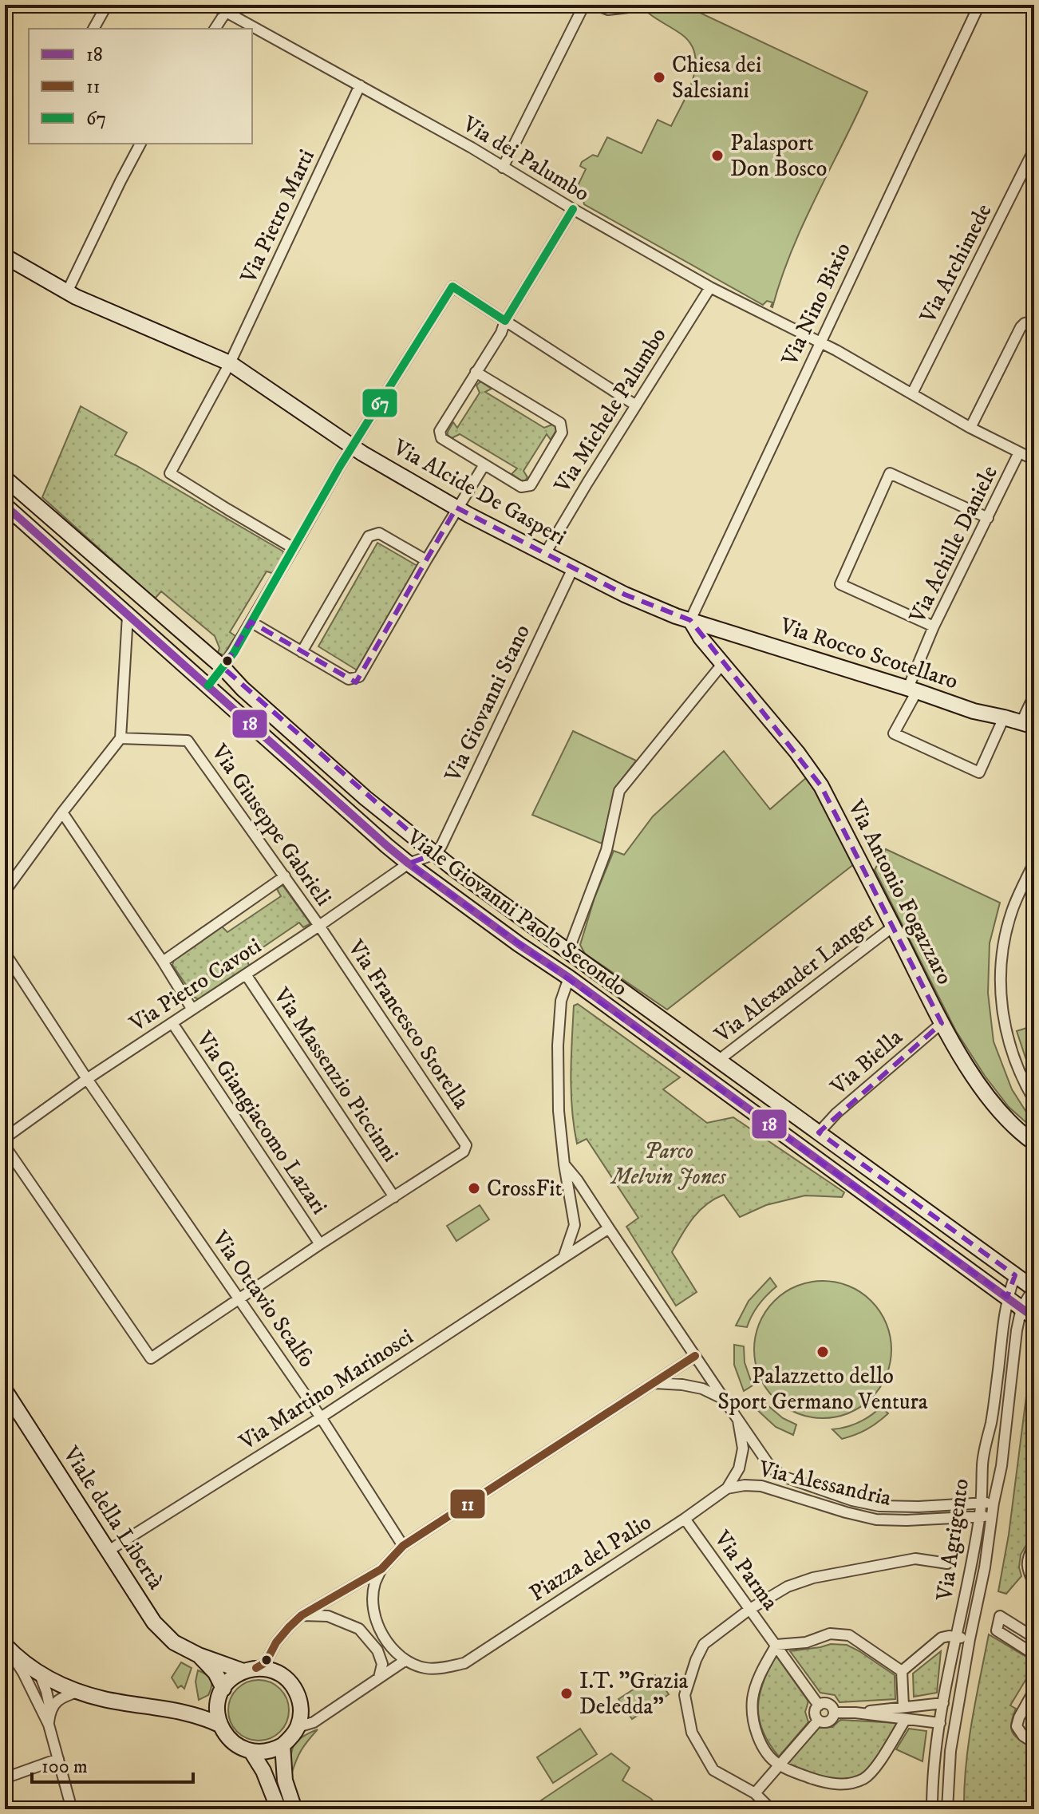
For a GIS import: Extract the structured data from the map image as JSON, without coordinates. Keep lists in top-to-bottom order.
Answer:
{
  "streets": {
    "main road": [
      "Via Alcide De Gasperi",
      "Via Rocco Scotellaro",
      "Via Antonio Fogazzaro",
      "Viale Giovanni Paolo Secondo",
      "Viale della Libertà"
    ],
    "street": [
      "Via dei Palumbo",
      "Via Pietro Marti",
      "Via Archimede",
      "Via Nino Bixio",
      "Via Michele Palumbo",
      "Via Achille Daniele",
      "Via Giovanni Stano",
      "Via Giuseppe Gabrieli",
      "Via Alexander Langer",
      "Via Pietro Cavoti",
      "Via Francesco Storella",
      "Via Biella",
      "Via Massenzio Piccinni",
      "Via Giangiacomo Lazari",
      "Via Ottavio Scalfo",
      "Via Martino Marinosci",
      "Via Alessandria",
      "Via Agrigento",
      "Piazza del Palio",
      "Via Parma"
    ]
  },
  "crossings": [
    ["Via dei Palumbo", "Via Pietro Marti"],
    ["Via dei Palumbo", "Via Archimede"],
    ["Via dei Palumbo", "Via Nino Bixio"],
    ["Via dei Palumbo", "Via Michele Palumbo"],
    ["Via dei Palumbo", "Via Achille Daniele"],
    ["Via Pietro Marti", "Via Alcide De Gasperi"],
    ["Via Nino Bixio", "Via Alcide De Gasperi"],
    ["Via Nino Bixio", "Via Rocco Scotellaro"],
    ["Via Michele Palumbo", "Via Alcide De Gasperi"],
    ["Via Alcide De Gasperi", "Via Rocco Scotellaro"],
    ["Via Alcide De Gasperi", "Via Giovanni Stano"],
    ["Via Achille Daniele", "Via Rocco Scotellaro"],
    ["Via Giovanni Stano", "Viale Giovanni Paolo Secondo"],
    ["Via Giovanni Stano", "Via Pietro Cavoti"],
    ["Via Giuseppe Gabrieli", "Via Pietro Cavoti"],
    ["Via Giuseppe Gabrieli", "Via Francesco Storella"],
    ["Via Antonio Fogazzaro", "Via Alexander Langer"],
    ["Via Antonio Fogazzaro", "Via Biella"],
    ["Viale Giovanni Paolo Secondo", "Via Alexander Langer"],
    ["Viale Giovanni Paolo Secondo", "Via Pietro Cavoti"],
    ["Viale Giovanni Paolo Secondo", "Via Biella"],
    ["Viale Giovanni Paolo Secondo", "Via Agrigento"],
    ["Via Pietro Cavoti", "Via Francesco Storella"],
    ["Via Pietro Cavoti", "Via Massenzio Piccinni"],
    ["Via Pietro Cavoti", "Via Giangiacomo Lazari"],
    ["Via Pietro Cavoti", "Via Ottavio Scalfo"],
    ["Via Francesco Storella", "Via Massenzio Piccinni"],
    ["Via Ottavio Scalfo", "Via Martino Marinosci"],
    ["Via Martino Marinosci", "Viale della Libertà"],
    ["Via Martino Marinosci", "Piazza del Palio"],
    ["Via Alessandria", "Via Agrigento"],
    ["Via Alessandria", "Piazza del Palio"],
    ["Piazza del Palio", "Via Parma"]
  ],
  "parks": ["Parco Melvin Jones"],
  "places": [
    "Chiesa dei Salesiani",
    "Palasport Don Bosco",
    "CrossFit",
    "Palazzetto dello Sport Germano Ventura",
    "I.T. \"Grazia Deledda\""
  ],
  "lines": ["transit line 67", "transit line 18", "transit line 11"],
  "legend": ["18", "11", "67"],
  "scale_bar": "100 m"
}
